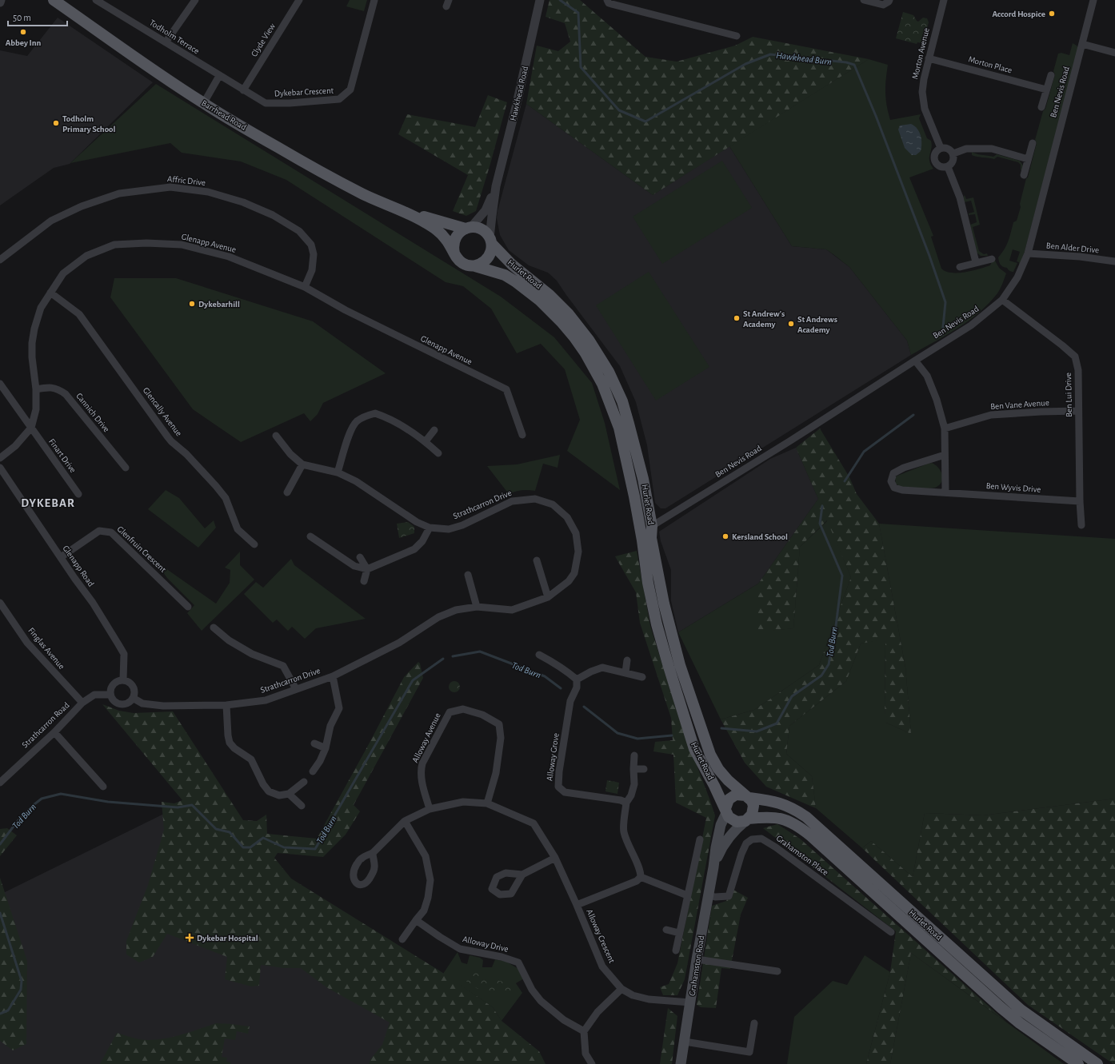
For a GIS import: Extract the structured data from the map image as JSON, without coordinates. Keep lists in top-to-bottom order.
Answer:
{
  "streets": {
    "main road": ["Barrhead Road", "Hurlet Road", "Grahamston Road"],
    "street": [
      "Todholm Terrace",
      "Clyde View",
      "Morton Avenue",
      "Morton Place",
      "Dykebar Crescent",
      "Ben Nevis Road",
      "Hawkhead Road",
      "Affric Drive",
      "Glenapp Avenue",
      "Ben Alder Drive",
      "Ben Lui Drive",
      "Ben Vane Avenue",
      "Glencally Avenue",
      "Cannich Drive",
      "Finart Drive",
      "Ben Wyvis Drive",
      "Strathcarron Drive",
      "Glenfruin Crescent",
      "Glenapp Road",
      "Finglas Avenue",
      "Strathcarron Road",
      "Alloway Avenue",
      "Alloway Grove",
      "Grahamston Place",
      "Alloway Crescent",
      "Alloway Drive"
    ]
  },
  "crossings": [
    ["Todholm Terrace", "Clyde View"],
    ["Todholm Terrace", "Dykebar Crescent"],
    ["Clyde View", "Dykebar Crescent"],
    ["Morton Avenue", "Morton Place"],
    ["Ben Nevis Road", "Ben Alder Drive"],
    ["Ben Nevis Road", "Hurlet Road"],
    ["Ben Nevis Road", "Ben Lui Drive"],
    ["Hawkhead Road", "Barrhead Road"],
    ["Hawkhead Road", "Hurlet Road"],
    ["Barrhead Road", "Hurlet Road"],
    ["Affric Drive", "Glenapp Avenue"],
    ["Glenapp Avenue", "Glencally Avenue"],
    ["Glenapp Avenue", "Cannich Drive"],
    ["Glenapp Avenue", "Finart Drive"],
    ["Hurlet Road", "Grahamston Road"],
    ["Ben Lui Drive", "Ben Vane Avenue"],
    ["Ben Lui Drive", "Ben Wyvis Drive"],
    ["Strathcarron Drive", "Glenapp Road"],
    ["Strathcarron Drive", "Strathcarron Road"],
    ["Glenfruin Crescent", "Glenapp Road"],
    ["Glenapp Road", "Strathcarron Road"],
    ["Finglas Avenue", "Strathcarron Road"],
    ["Alloway Avenue", "Alloway Crescent"],
    ["Grahamston Place", "Grahamston Road"],
    ["Alloway Crescent", "Grahamston Road"]
  ],
  "districts": ["DYKEBAR"],
  "water": ["Hawkhead Burn", "Tod Burn"],
  "places": {
    "other": [
      "Accord Hospice",
      "Abbey Inn",
      "Todholm Primary School",
      "Dykebarhill",
      "St Andrew's Academy",
      "St Andrews Academy",
      "Kersland School"
    ],
    "health": ["Dykebar Hospital"]
  },
  "scale_bar": "50 m"
}
